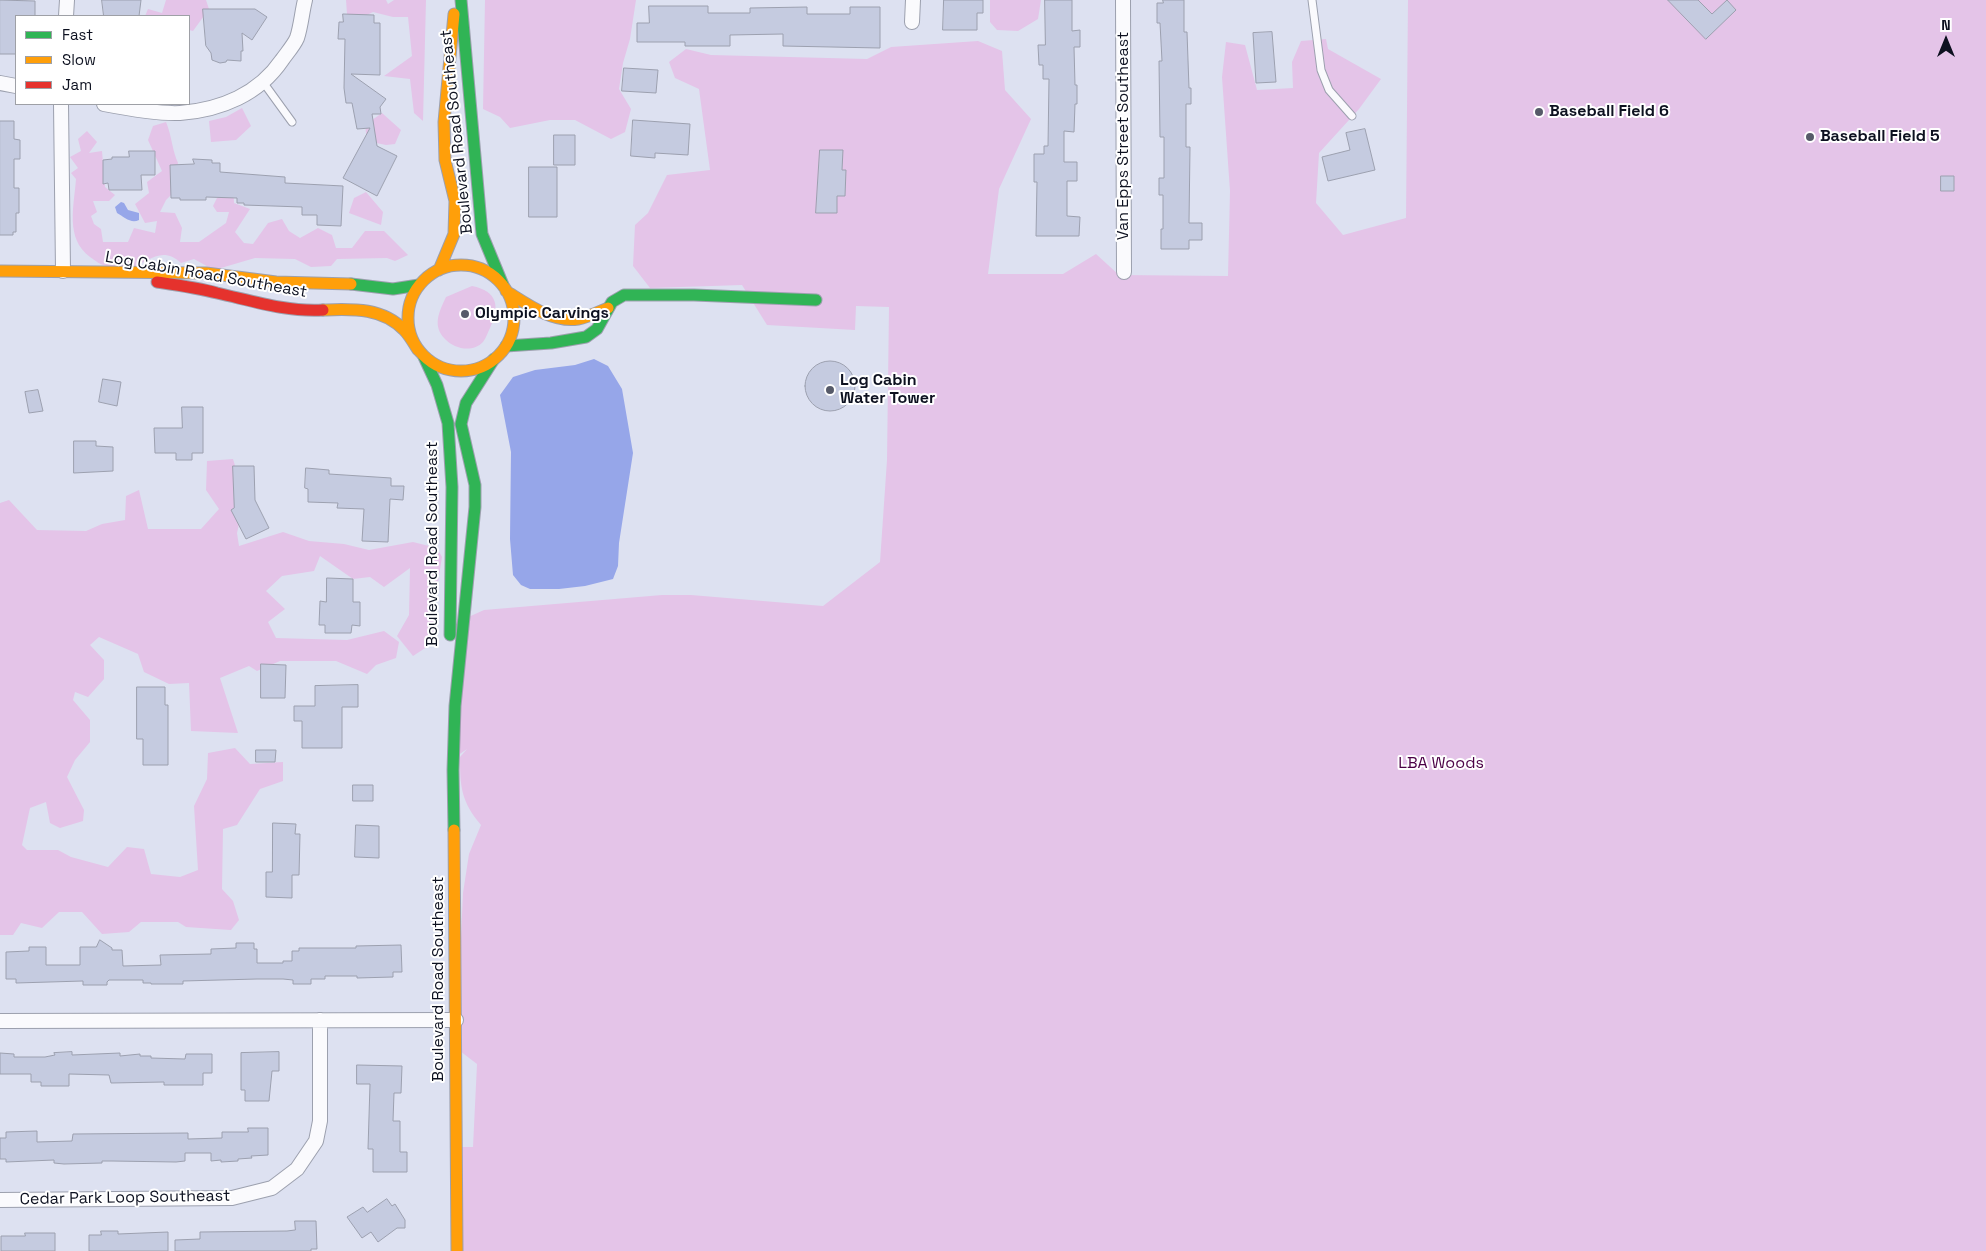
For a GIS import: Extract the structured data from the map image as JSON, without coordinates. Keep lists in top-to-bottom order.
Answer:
{
  "streets": {
    "street": [
      "Boulevard Road Southeast",
      "Van Epps Street Southeast",
      "Log Cabin Road Southeast",
      "Cedar Park Loop Southeast"
    ]
  },
  "crossings": [
    ["Boulevard Road Southeast", "Log Cabin Road Southeast"]
  ],
  "parks": ["LBA Woods"],
  "places": [
    "Baseball Field 6",
    "Baseball Field 5",
    "Olympic Carvings",
    "Log Cabin Water Tower"
  ],
  "legend": ["Fast", "Slow", "Jam"],
  "north": "top"
}
